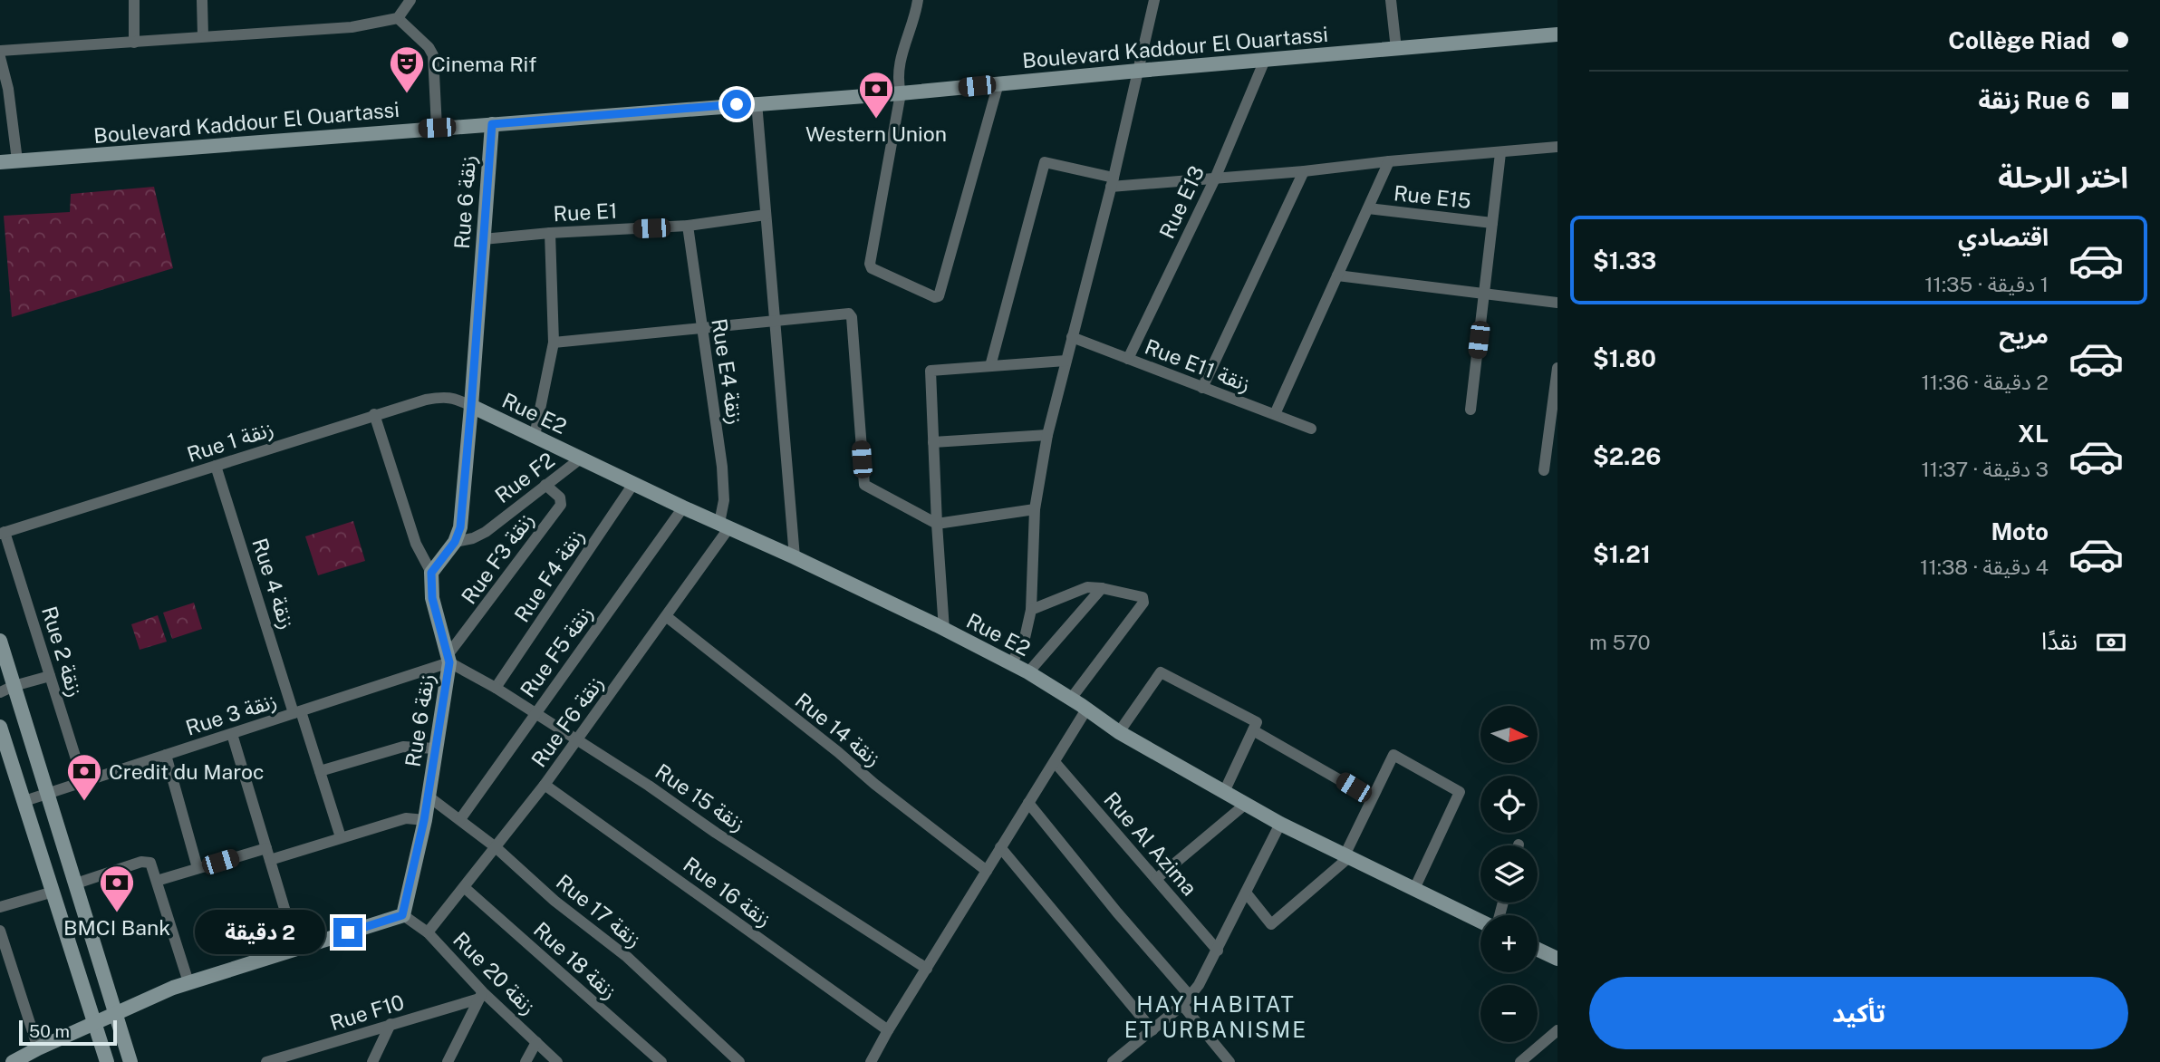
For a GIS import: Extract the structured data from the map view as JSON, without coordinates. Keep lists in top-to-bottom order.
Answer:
{
  "streets": {
    "street": [
      "Boulevard Kaddour El Ouartassi",
      "Rue E15",
      "Rue 6 زنقة",
      "Rue E13",
      "Rue E1",
      "Rue E11 زنقة",
      "Rue E4 زنقة",
      "Rue E2",
      "Rue 1 زنقة",
      "Rue F2",
      "Rue F3 زنقة",
      "Rue F4 زنقة",
      "Rue 4 زنقة",
      "Rue 2 زنقة",
      "Rue F5 زنقة",
      "Rue 3 زنقة",
      "Rue F6 زنقة",
      "Rue 14 زنقة",
      "Rue 15 زنقة",
      "Rue Al Azima",
      "Rue 16 زنقة",
      "Rue 17 زنقة",
      "Rue 18 زنقة",
      "Rue 20 زنقة",
      "Rue F10"
    ]
  },
  "crossings": [
    ["Boulevard Kaddour El Ouartassi", "Rue 6 زنقة"],
    ["Boulevard Kaddour El Ouartassi", "Rue E13"],
    ["Rue 6 زنقة", "Rue E1"],
    ["Rue 6 زنقة", "Rue E2"],
    ["Rue 6 زنقة", "Rue 1 زنقة"],
    ["Rue 6 زنقة", "Rue F2"],
    ["Rue 6 زنقة", "Rue F3 زنقة"],
    ["Rue 6 زنقة", "Rue 3 زنقة"],
    ["Rue 6 زنقة", "Rue 15 زنقة"],
    ["Rue 6 زنقة", "Rue 17 زنقة"],
    ["Rue 6 زنقة", "Rue 20 زنقة"],
    ["Rue E13", "Rue E11 زنقة"],
    ["Rue E1", "Rue E4 زنقة"],
    ["Rue E4 زنقة", "Rue E2"],
    ["Rue E4 زنقة", "Rue F6 زنقة"],
    ["Rue E2", "Rue 1 زنقة"],
    ["Rue E2", "Rue F2"],
    ["Rue E2", "Rue F4 زنقة"],
    ["Rue E2", "Rue F5 زنقة"],
    ["Rue E2", "Rue F6 زنقة"],
    ["Rue 1 زنقة", "Rue 4 زنقة"],
    ["Rue 1 زنقة", "Rue 2 زنقة"],
    ["Rue F2", "Rue F3 زنقة"],
    ["Rue F3 زنقة", "Rue 3 زنقة"],
    ["Rue F3 زنقة", "Rue 15 زنقة"],
    ["Rue F4 زنقة", "Rue 15 زنقة"],
    ["Rue 4 زنقة", "Rue 3 زنقة"],
    ["Rue 2 زنقة", "Rue 3 زنقة"],
    ["Rue F5 زنقة", "Rue 15 زنقة"],
    ["Rue F5 زنقة", "Rue 17 زنقة"],
    ["Rue 3 زنقة", "Rue 15 زنقة"],
    ["Rue F6 زنقة", "Rue 14 زنقة"],
    ["Rue F6 زنقة", "Rue 15 زنقة"],
    ["Rue F6 زنقة", "Rue 16 زنقة"],
    ["Rue F6 زنقة", "Rue 17 زنقة"],
    ["Rue F6 زنقة", "Rue 18 زنقة"],
    ["Rue F6 زنقة", "Rue 20 زنقة"],
    ["Rue 20 زنقة", "Rue F10"]
  ],
  "districts": ["HAY HABITAT ET URBANISME"],
  "places": {
    "theatre": ["Cinema Rif"],
    "bank": ["Western Union", "Credit du Maroc", "BMCI Bank"]
  },
  "scale_bar": "50 m",
  "north": "right",
  "page": {
    "banner": ["Collège Riad", "Rue 6 زنقة"],
    "heading": "اختر الرحلة",
    "list": [
      {
        "name": "اقتصادي",
        "note": "1 دقيقة · 11:35",
        "value": "$1.33"
      },
      {
        "name": "مريح",
        "note": "2 دقيقة · 11:36",
        "value": "$1.80"
      },
      {
        "name": "XL",
        "note": "3 دقيقة · 11:37",
        "value": "$2.26"
      },
      {
        "name": "Moto",
        "note": "4 دقيقة · 11:38",
        "value": "$1.21"
      }
    ],
    "pay": ["نقدًا", "570 m"],
    "map_buttons": ["+", "−"],
    "bubble": "2 دقيقة",
    "buttons": "تأكيد",
    "scale": "50 m"
  }
}
